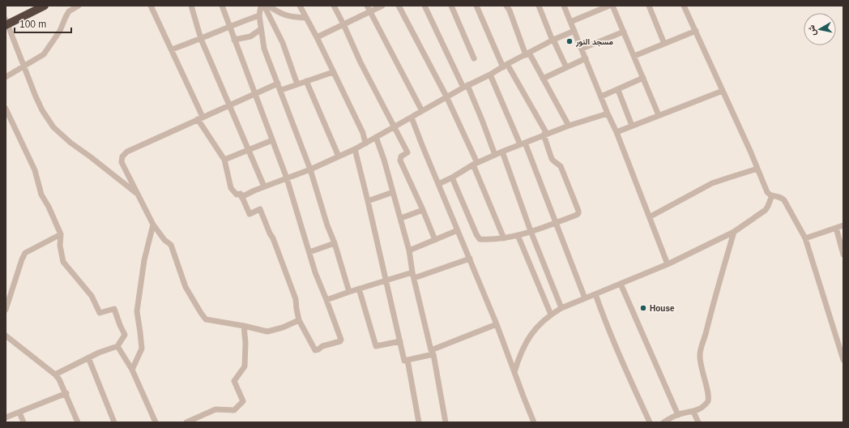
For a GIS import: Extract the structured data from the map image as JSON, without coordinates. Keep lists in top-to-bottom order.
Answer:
{
  "places": ["مسجد النور", "House"],
  "scale_bar": "100 m",
  "north": "left"
}
